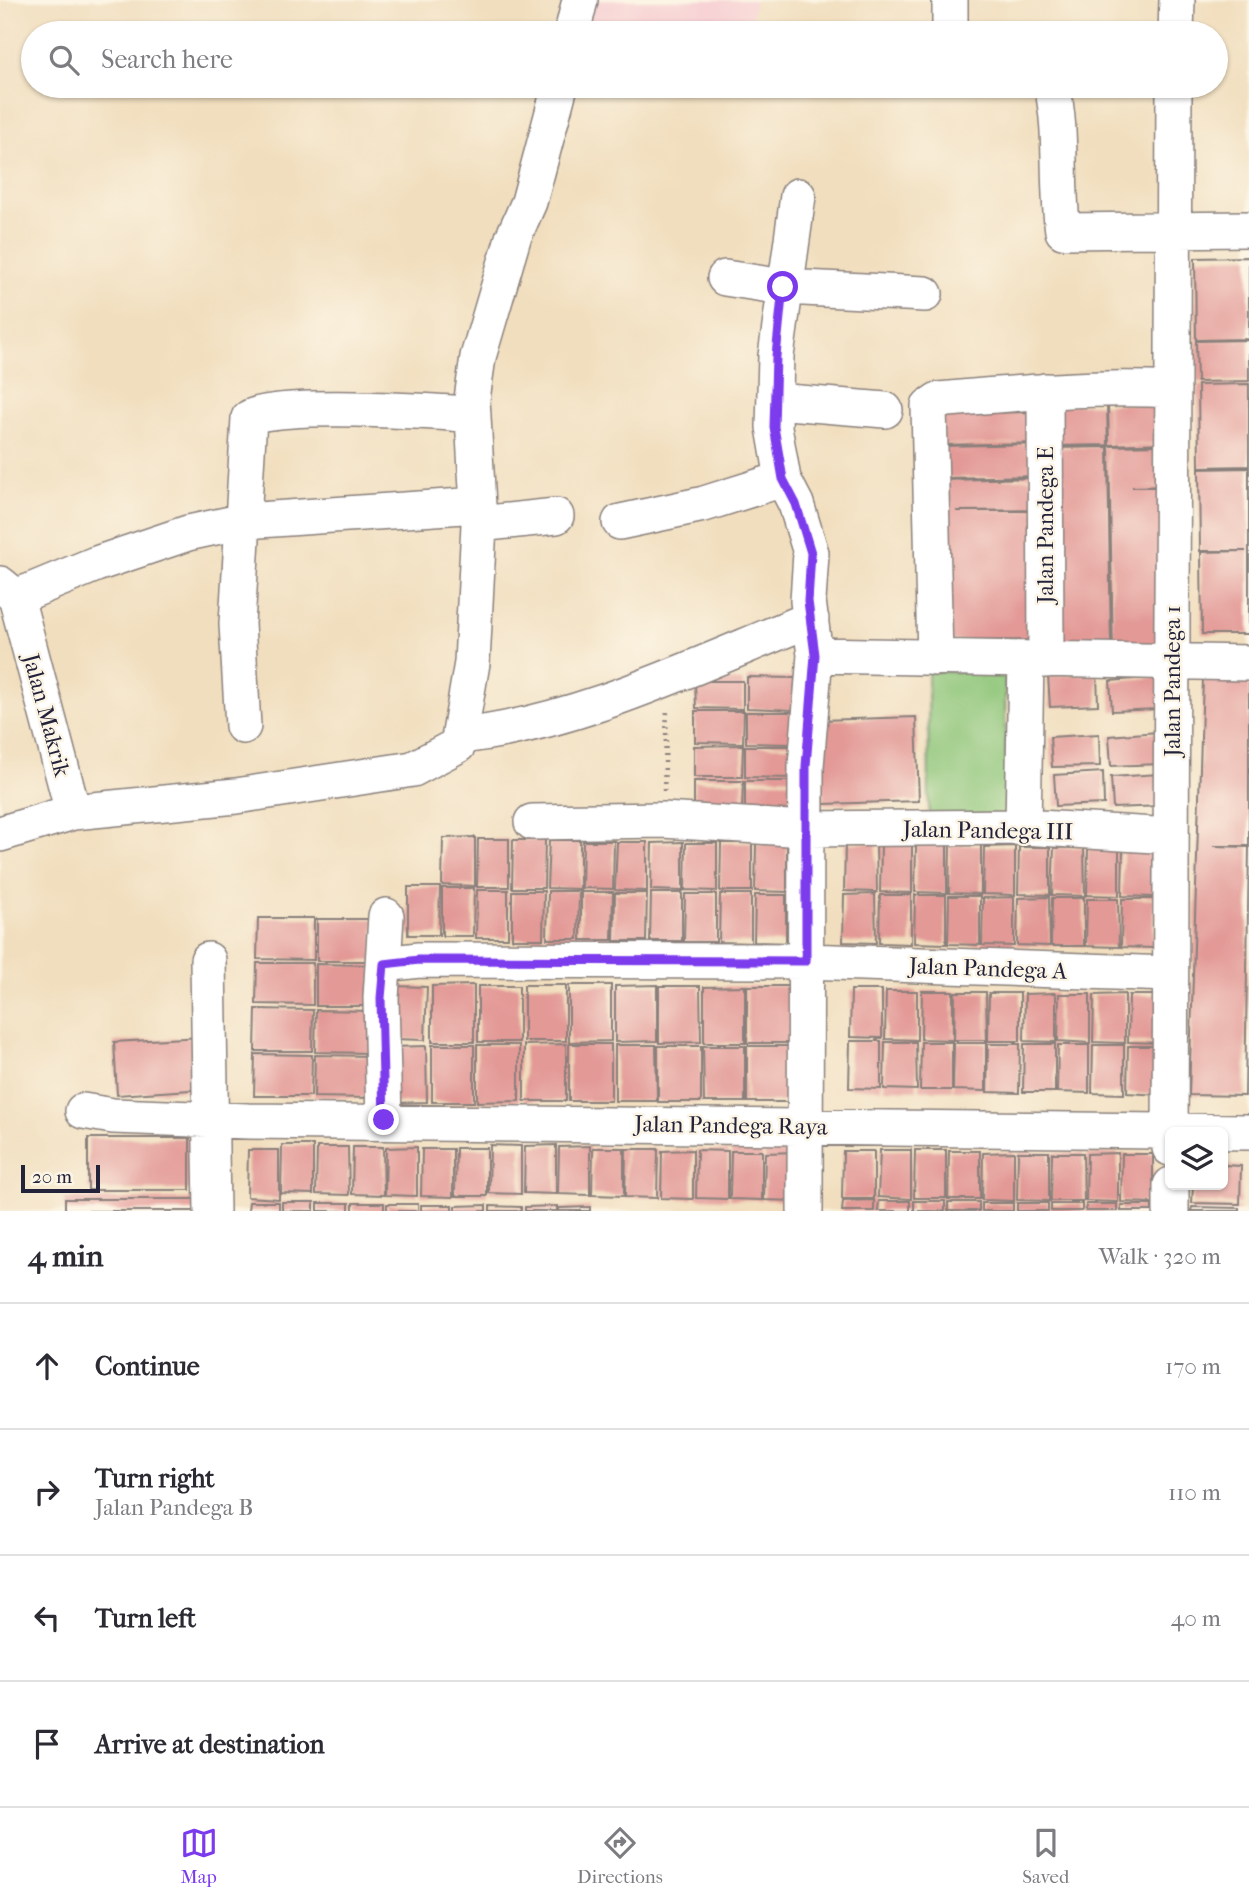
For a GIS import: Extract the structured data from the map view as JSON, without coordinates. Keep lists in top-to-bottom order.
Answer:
{
  "streets": {
    "street": [
      "Jalan Pandega E",
      "Jalan Pandega 1",
      "Jalan Makrik",
      "Jalan Pandega III",
      "Jalan Pandega A",
      "Jalan Pandega Raya"
    ]
  },
  "crossings": [
    ["Jalan Pandega E", "Jalan Pandega III"],
    ["Jalan Pandega 1", "Jalan Pandega III"],
    ["Jalan Pandega 1", "Jalan Pandega A"]
  ],
  "scale_bar": "20 m",
  "page": {
    "search": "Search here",
    "scale": "20 m",
    "heading": ["4 min", "Walk · 320 m"],
    "list": [
      ["Continue", "170 m"],
      ["Turn right", "Jalan Pandega B", "110 m"],
      ["Turn left", "40 m"],
      "Arrive at destination"
    ],
    "nav": ["Map", "Directions", "Saved"]
  }
}
